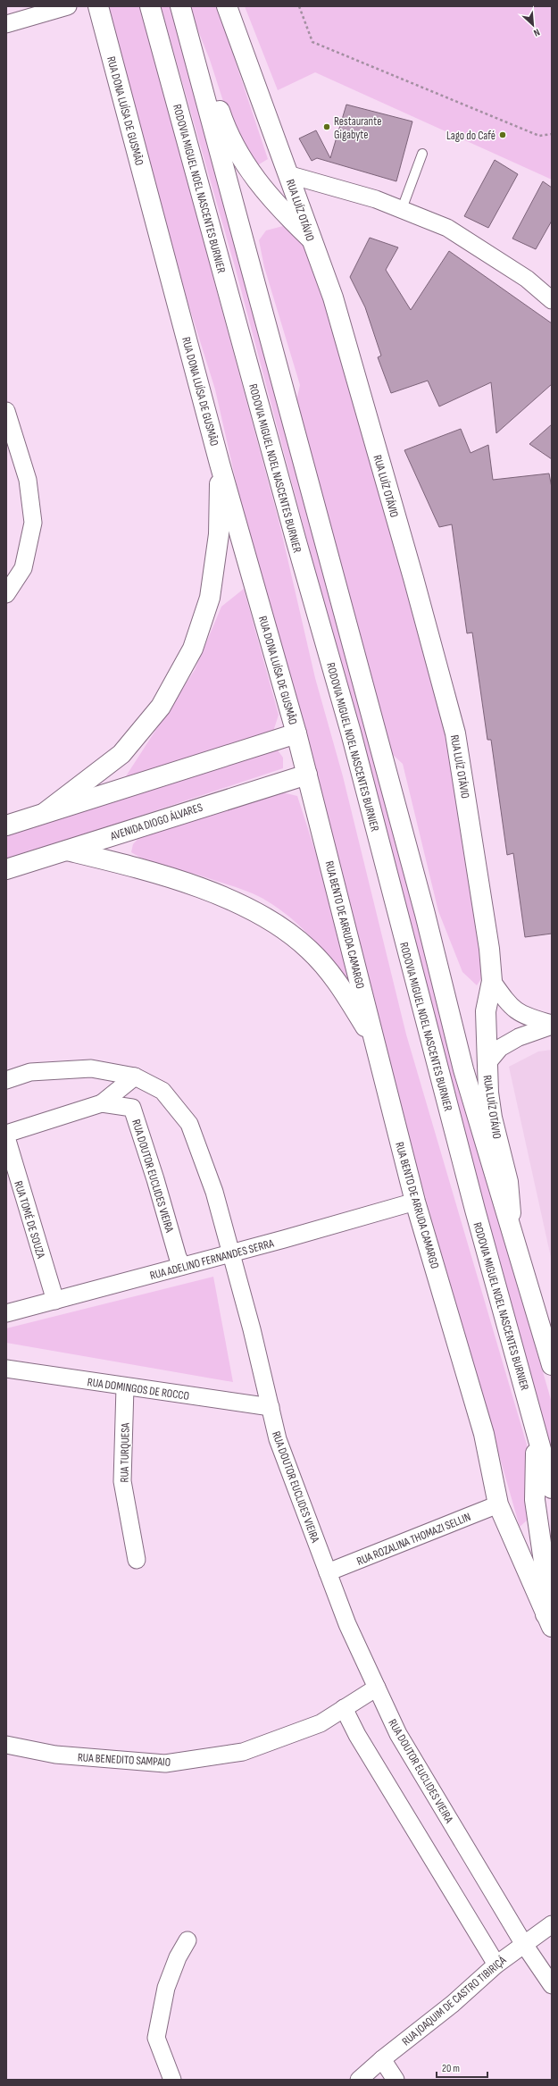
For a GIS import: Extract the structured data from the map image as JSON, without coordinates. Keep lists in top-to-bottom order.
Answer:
{
  "streets": {
    "main road": [
      "RUA DONA LUÍSA DE GUSMÃO",
      "RODOVIA MIGUEL NOEL NASCENTES BURNIER",
      "RUA LUÍZ OTÁVIO",
      "AVENIDA DIOGO ÁLVARES",
      "RUA BENTO DE ARRUDA CAMARGO"
    ],
    "street": [
      "RUA DOUTOR EUCLIDES VIEIRA",
      "RUA TOMÉ DE SOUZA",
      "RUA ADELINO FERNANDES SERRA",
      "RUA DOMINGOS DE ROCCO",
      "RUA TURQUESA",
      "RUA ROZALINA THOMAZI SELLIN",
      "RUA BENEDITO SAMPAIO",
      "RUA JOAQUIM DE CASTRO TIBIRIÇÁ"
    ]
  },
  "crossings": [
    ["RUA DONA LUÍSA DE GUSMÃO", "AVENIDA DIOGO ÁLVARES"],
    ["RUA DONA LUÍSA DE GUSMÃO", "RUA BENTO DE ARRUDA CAMARGO"],
    ["RODOVIA MIGUEL NOEL NASCENTES BURNIER", "RUA LUÍZ OTÁVIO"],
    ["AVENIDA DIOGO ÁLVARES", "RUA BENTO DE ARRUDA CAMARGO"],
    ["RUA BENTO DE ARRUDA CAMARGO", "RUA ADELINO FERNANDES SERRA"],
    ["RUA BENTO DE ARRUDA CAMARGO", "RUA ROZALINA THOMAZI SELLIN"],
    ["RUA DOUTOR EUCLIDES VIEIRA", "RUA ADELINO FERNANDES SERRA"],
    ["RUA DOUTOR EUCLIDES VIEIRA", "RUA DOMINGOS DE ROCCO"],
    ["RUA DOUTOR EUCLIDES VIEIRA", "RUA ROZALINA THOMAZI SELLIN"],
    ["RUA DOUTOR EUCLIDES VIEIRA", "RUA BENEDITO SAMPAIO"],
    ["RUA DOUTOR EUCLIDES VIEIRA", "RUA JOAQUIM DE CASTRO TIBIRIÇÁ"],
    ["RUA TOMÉ DE SOUZA", "RUA ADELINO FERNANDES SERRA"],
    ["RUA DOMINGOS DE ROCCO", "RUA TURQUESA"]
  ],
  "places": ["Restaurante Gigabyte", "Lago do Café"],
  "scale_bar": "20 m",
  "north": "bottom right"
}
